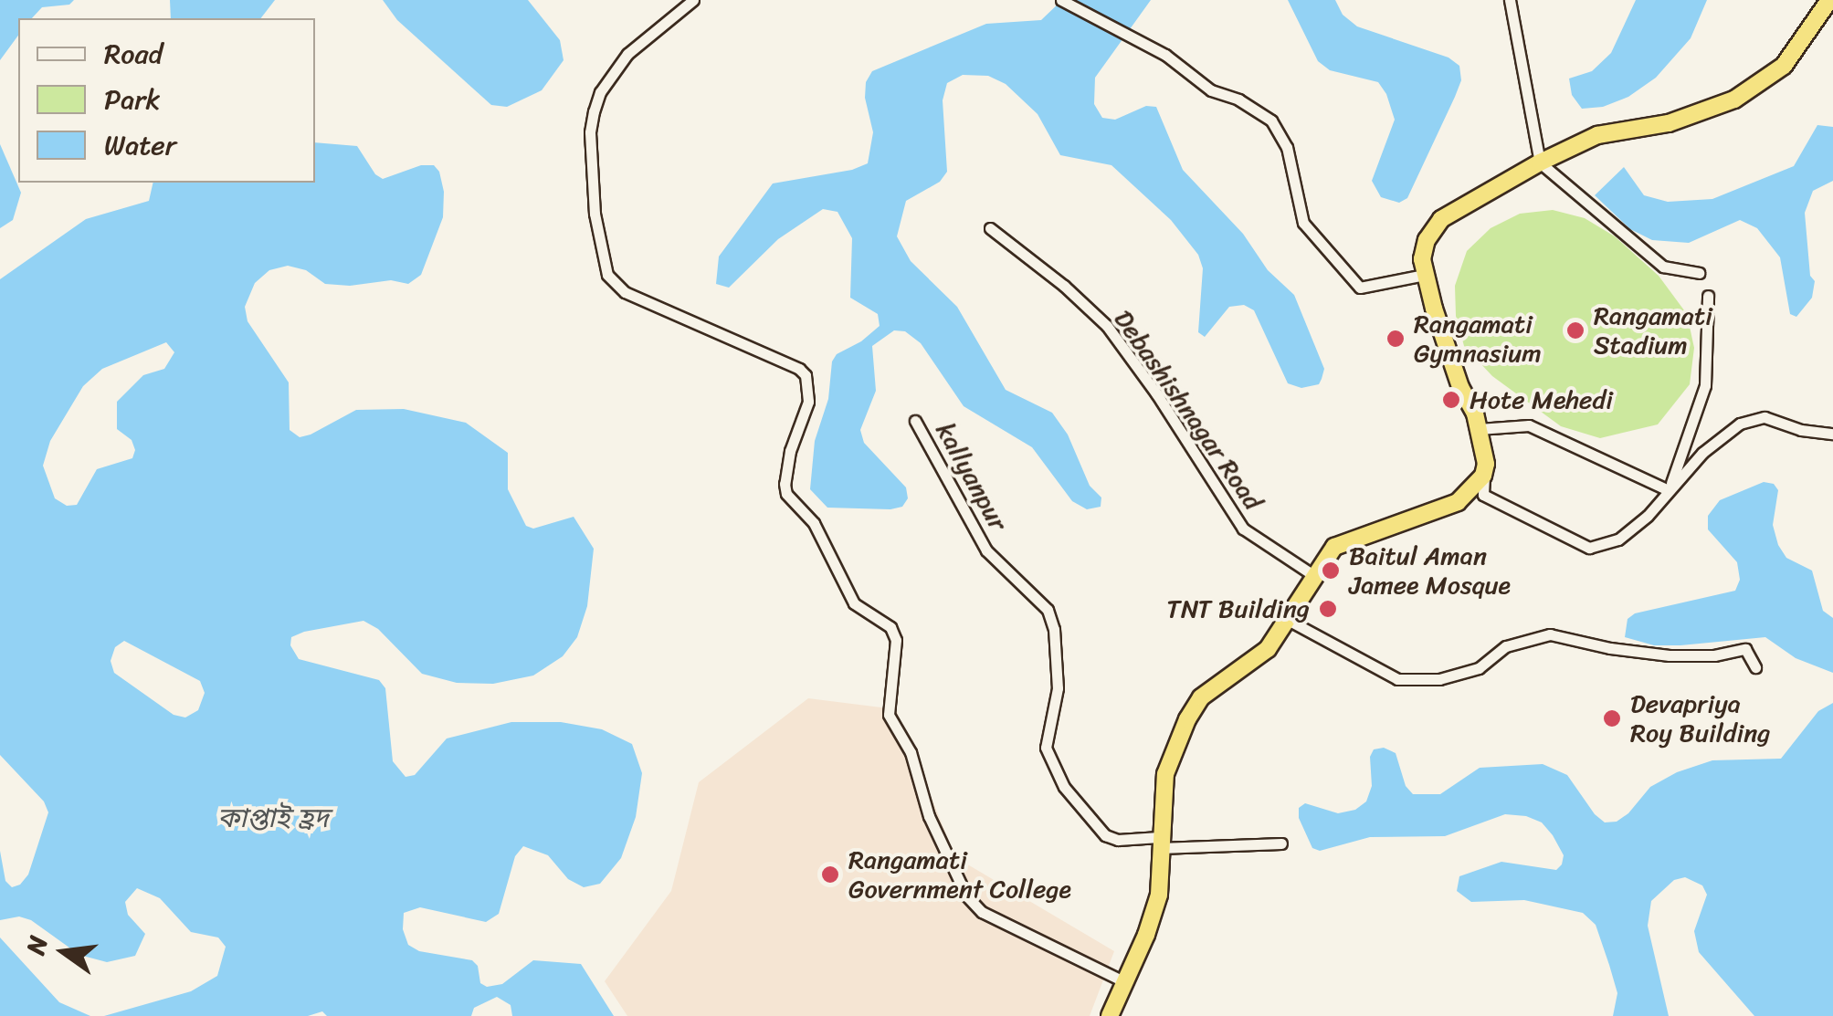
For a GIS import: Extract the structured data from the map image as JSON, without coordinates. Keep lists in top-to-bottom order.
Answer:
{
  "streets": {
    "street": ["Debashishnagar Road", "kallyanpur"]
  },
  "water": ["কাপ্তাই হ্রদ"],
  "places": [
    "Rangamati Stadium",
    "Rangamati Gymnasium",
    "Hote Mehedi",
    "Baitul Aman Jamee Mosque",
    "TNT Building",
    "Devapriya Roy Building",
    "Rangamati Government College"
  ],
  "legend": ["Road", "Park", "Water"],
  "north": "left"
}
